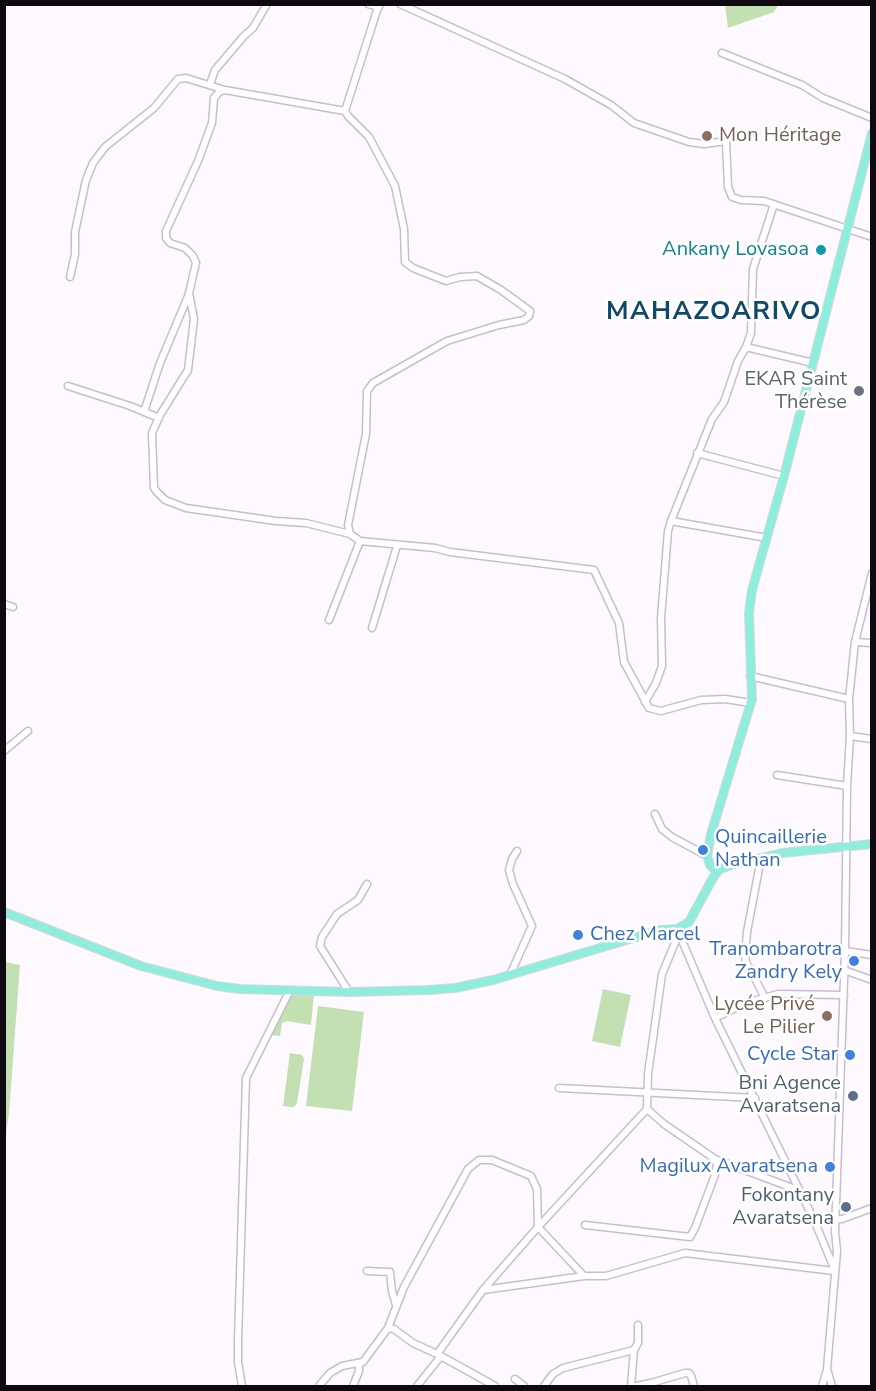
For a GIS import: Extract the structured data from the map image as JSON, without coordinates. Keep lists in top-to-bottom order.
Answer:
{
  "districts": ["MAHAZOARIVO"],
  "places": [
    "Mon Héritage",
    "Ankany Lovasoa",
    "EKAR Saint Thérèse",
    "Quincaillerie Nathan",
    "Chez Marcel",
    "Tranombarotra Zandry Kely",
    "Lycée Privé Le Pilier",
    "Cycle Star",
    "Bni Agence Avaratsena",
    "Magilux Avaratsena",
    "Fokontany Avaratsena"
  ]
}
